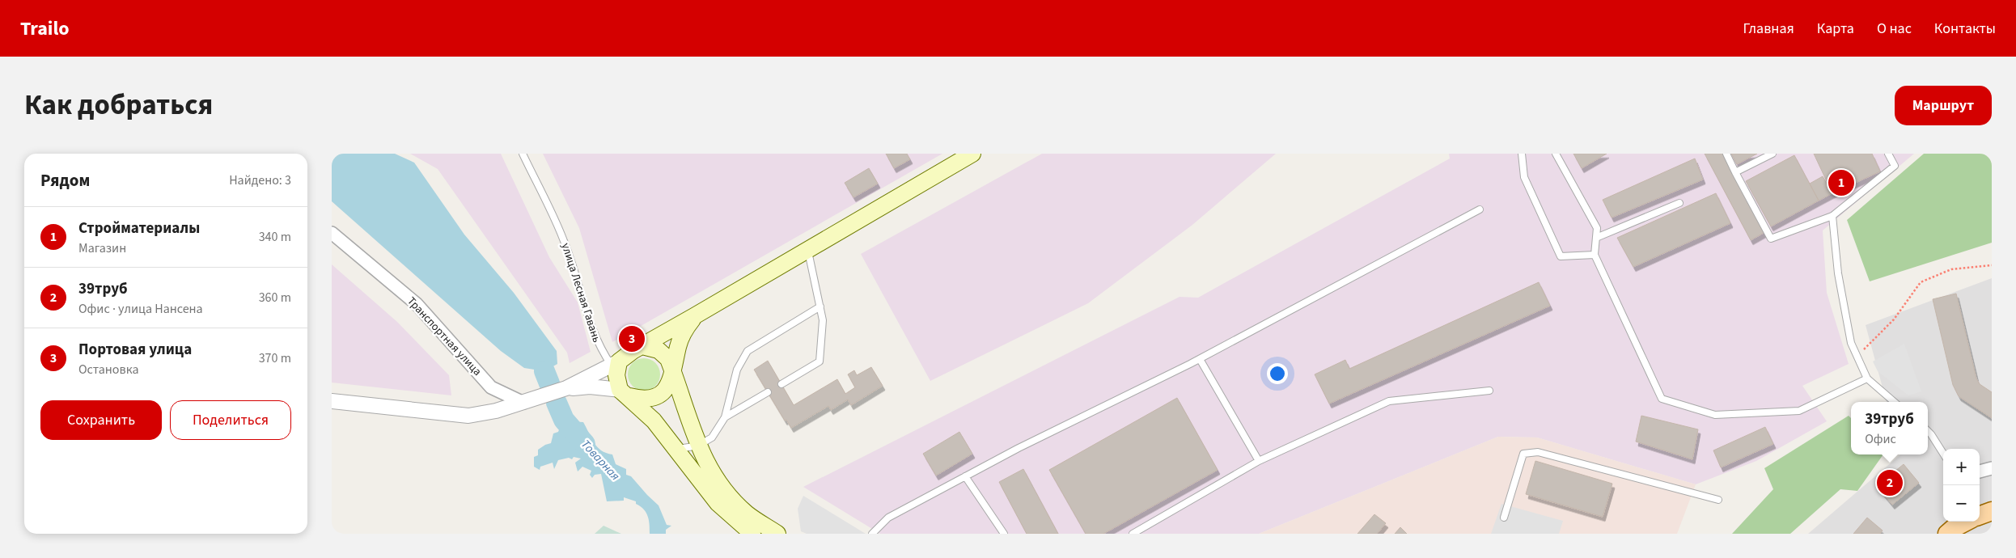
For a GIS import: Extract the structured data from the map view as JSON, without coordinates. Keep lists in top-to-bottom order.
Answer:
{
  "streets": {
    "street": ["Транспортная улица"],
    "lane": ["улица Лесная Гавань"]
  },
  "water": ["Товарная"],
  "page": {
    "header": "Trailo",
    "nav": [
      "Главная",
      "Карта",
      "О нас",
      "Контакты"
    ],
    "title": "Как добраться",
    "buttons": [
      "Маршрут",
      ["Сохранить", "Поделиться"]
    ],
    "heading": ["Рядом", "Найдено: 3"],
    "pins": ["1", "3", "2"],
    "list": [
      {
        "mark": "1",
        "name": "Стройматериалы",
        "note": "Магазин",
        "value": "340 m"
      },
      {
        "mark": "2",
        "name": "39труб",
        "note": "Офис · улица Нансена",
        "value": "360 m"
      },
      {
        "mark": "3",
        "name": "Портовая улица",
        "note": "Остановка",
        "value": "370 m"
      }
    ],
    "popup": ["39труб", "Офис"],
    "map_buttons": ["+", "−"]
  }
}
